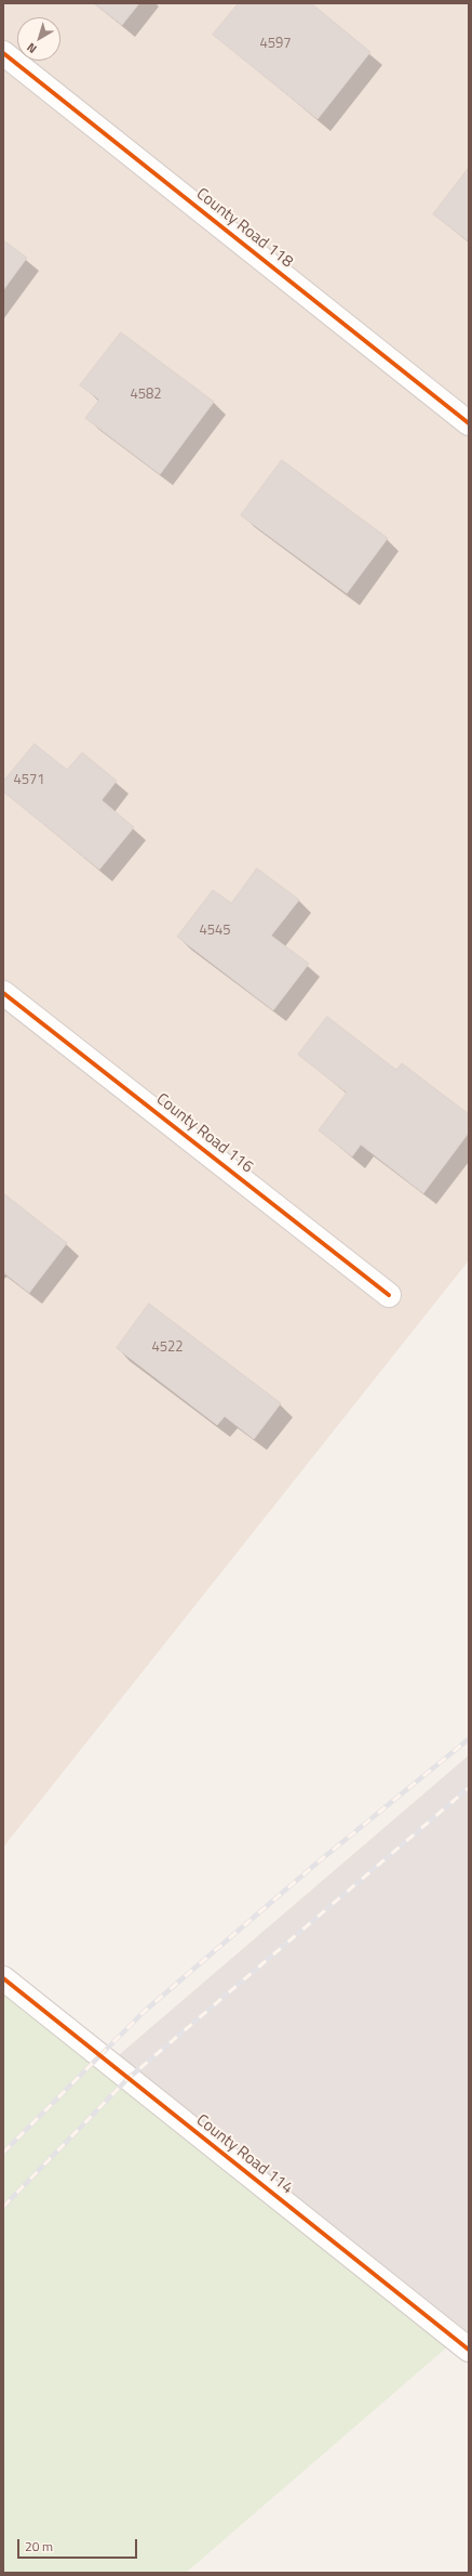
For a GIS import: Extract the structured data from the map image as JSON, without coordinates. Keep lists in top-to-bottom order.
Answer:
{
  "streets": {
    "street": ["County Road 118", "County Road 116", "County Road 114"]
  },
  "house_numbers": [
    "4597",
    "4582",
    "4571",
    "4545",
    "4522"
  ],
  "scale_bar": "20 m",
  "north": "bottom left"
}
